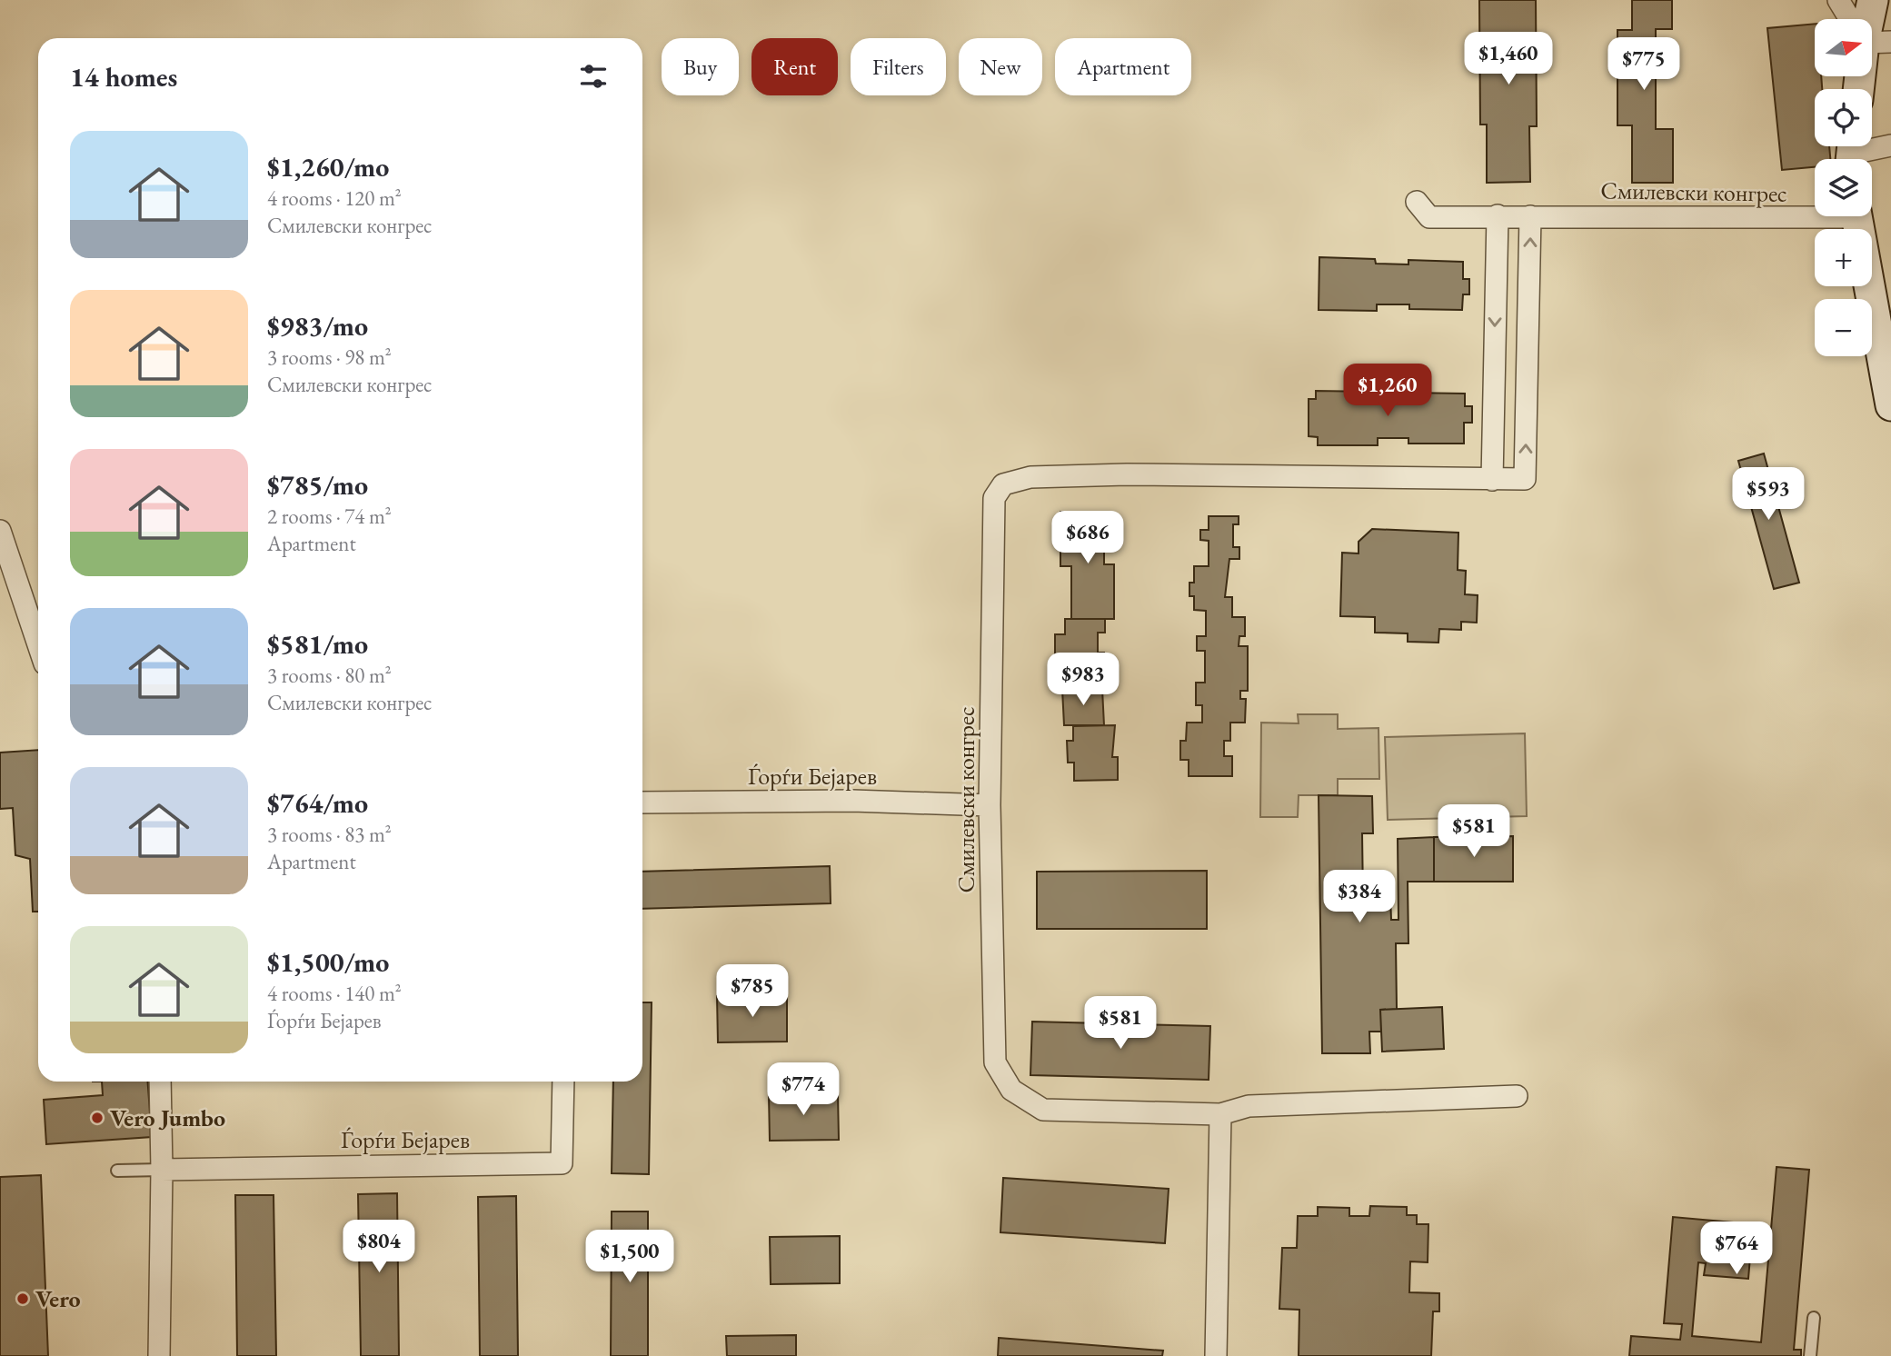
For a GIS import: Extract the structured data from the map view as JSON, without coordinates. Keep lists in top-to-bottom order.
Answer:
{
  "streets": {
    "street": ["Смилевски конгрес", "Ѓорѓи Бејарев"]
  },
  "crossings": [
    ["Смилевски конгрес", "Ѓорѓи Бејарев"]
  ],
  "places": ["Vero Jumbo", "Vero"],
  "north": "right",
  "page": {
    "map_buttons": ["+", "−"],
    "price": [
      "$1,460",
      "$775",
      "$1,260",
      "$593",
      "$686",
      "$983",
      "$581",
      "$384",
      "$785",
      "$581",
      "$774",
      "$804",
      "$764",
      "$1,500"
    ],
    "chip": [
      "Buy",
      "Rent",
      "Filters",
      "New",
      "Apartment"
    ],
    "heading": "14 homes",
    "list": [
      {
        "name": "$1,260/mo",
        "note": "4 rooms · 120 m² · Смилевски конгрес"
      },
      {
        "name": "$983/mo",
        "note": "3 rooms · 98 m² · Смилевски конгрес"
      },
      {
        "name": "$785/mo",
        "note": "2 rooms · 74 m² · Apartment"
      },
      {
        "name": "$581/mo",
        "note": "3 rooms · 80 m² · Смилевски конгрес"
      },
      {
        "name": "$764/mo",
        "note": "3 rooms · 83 m² · Apartment"
      },
      {
        "name": "$1,500/mo",
        "note": "4 rooms · 140 m² · Ѓорѓи Бејарев"
      }
    ]
  }
}
